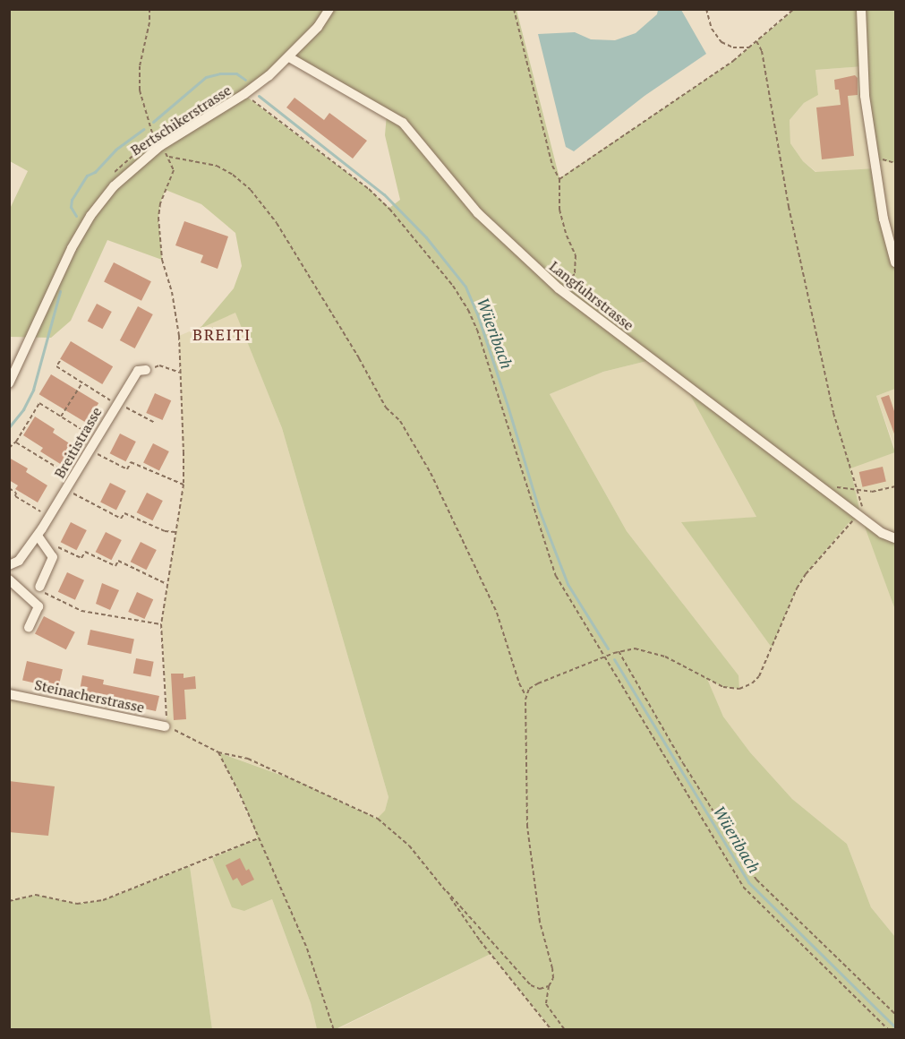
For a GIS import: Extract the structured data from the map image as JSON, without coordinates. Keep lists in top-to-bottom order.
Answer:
{
  "streets": {
    "street": [
      "Bertschikerstrasse",
      "Langfuhrstrasse",
      "Breitistrasse",
      "Steinacherstrasse"
    ]
  },
  "crossings": [
    ["Bertschikerstrasse", "Langfuhrstrasse"]
  ],
  "districts": ["BREITI"],
  "water": ["Wüeribach"]
}
